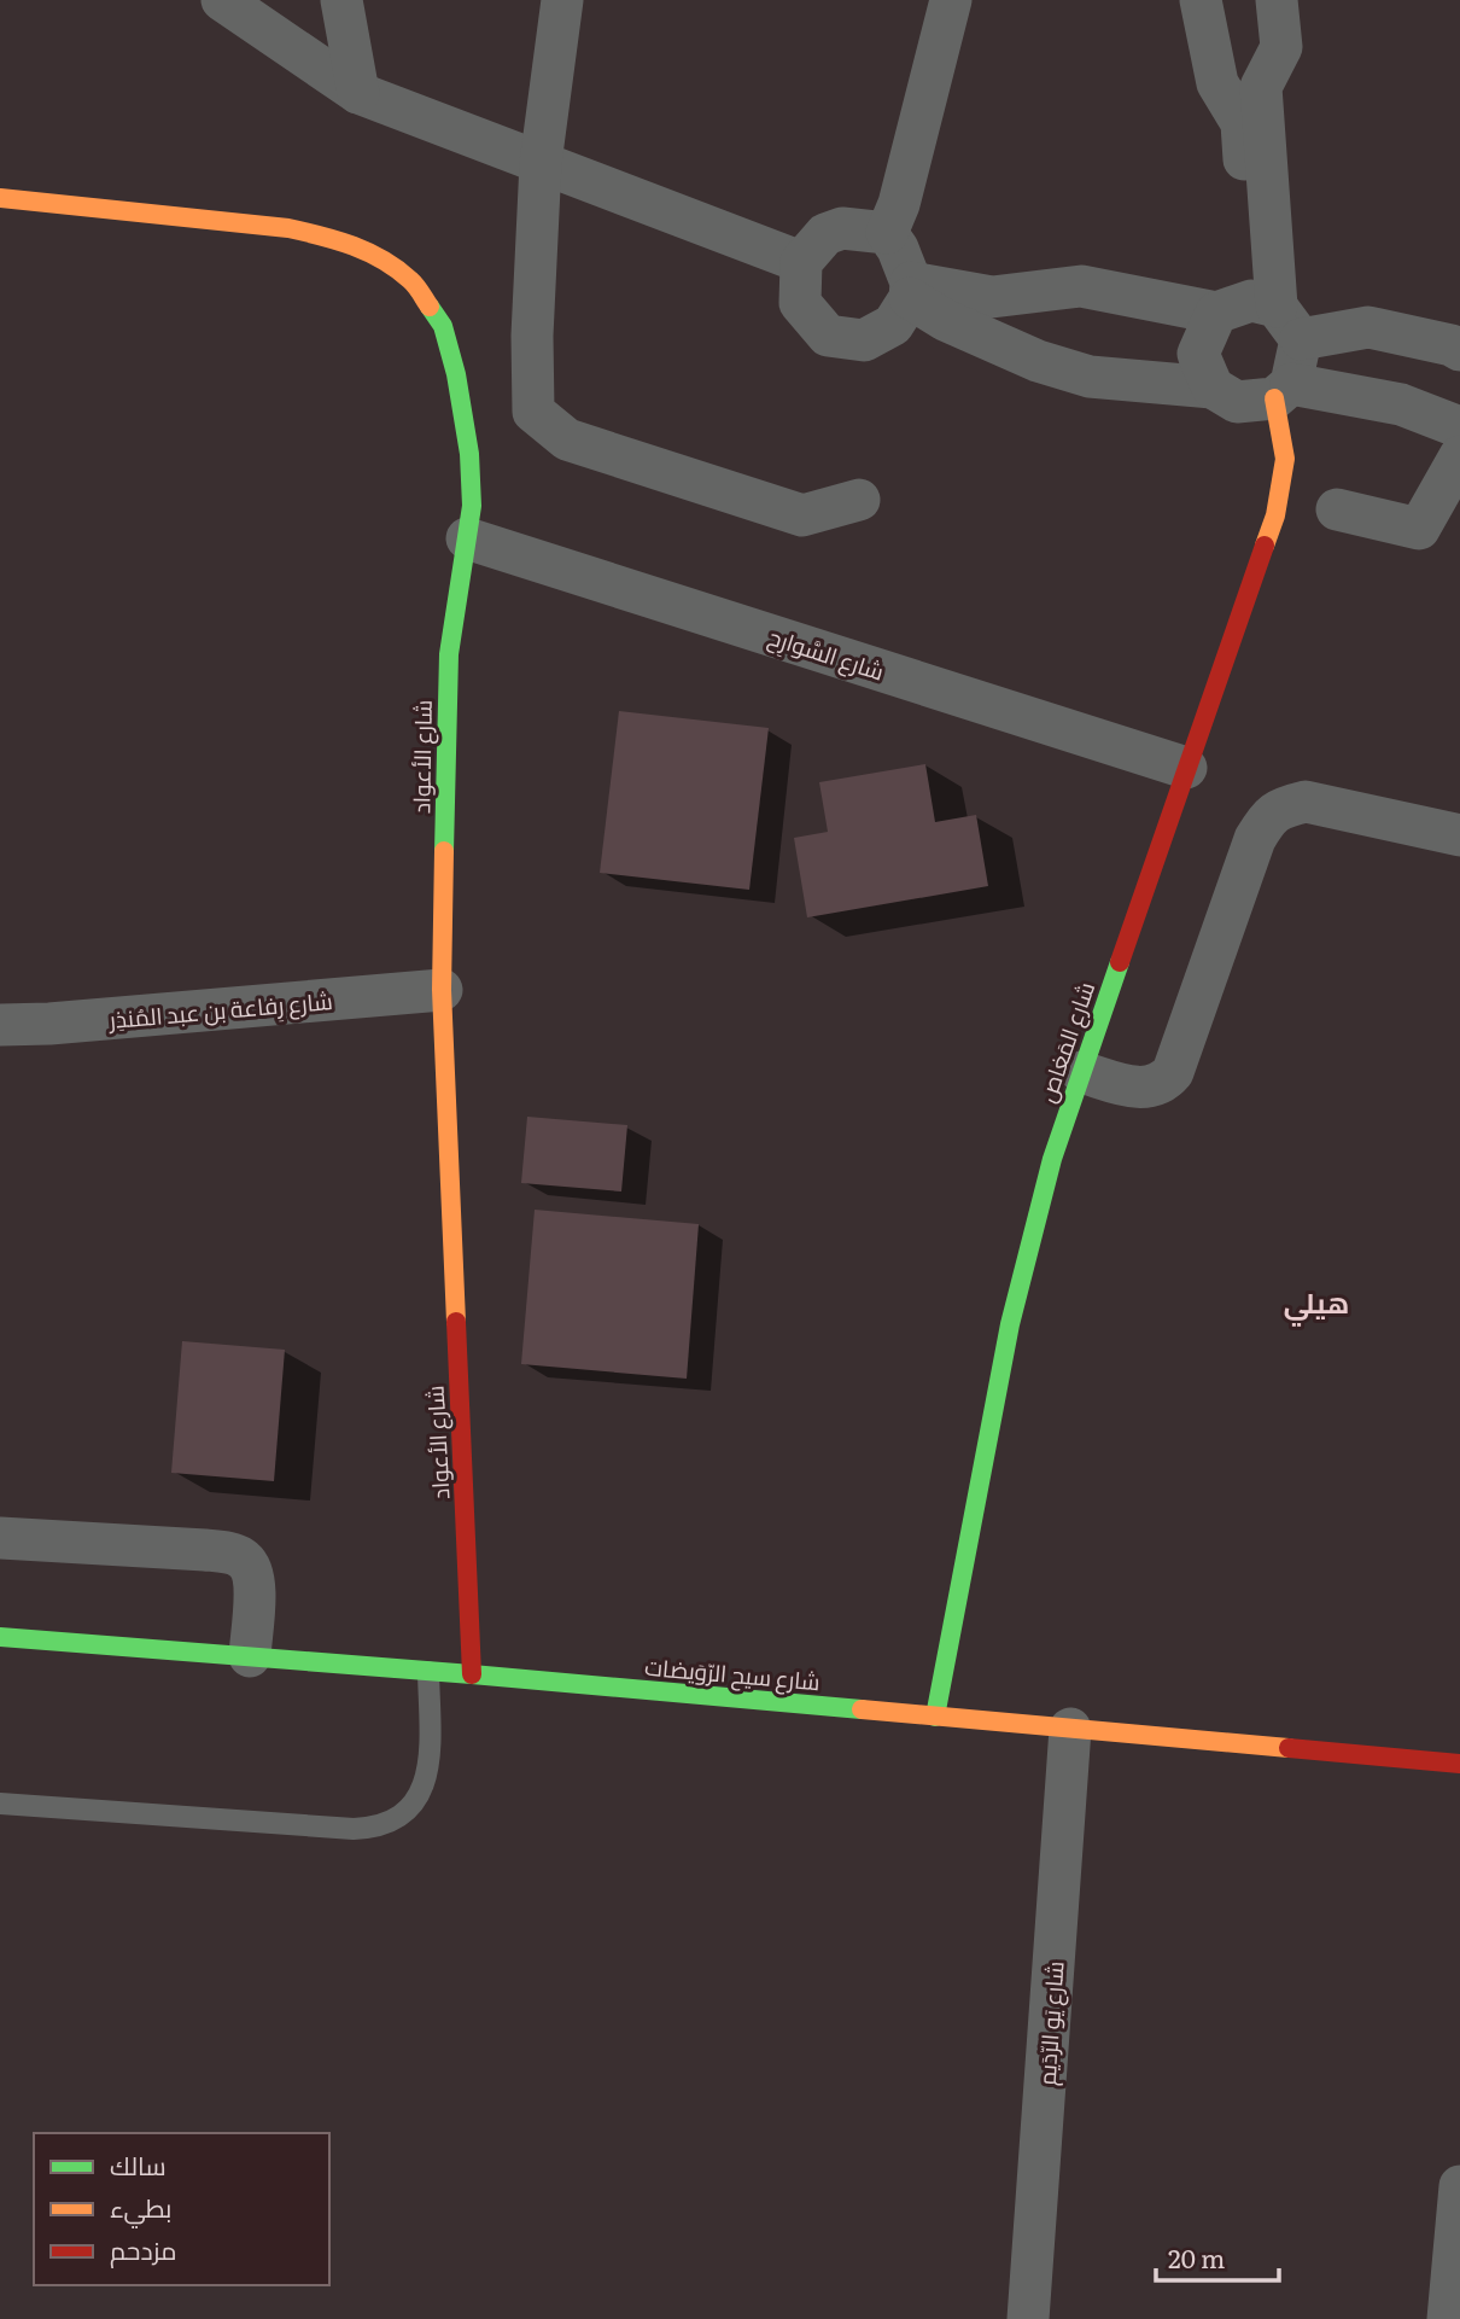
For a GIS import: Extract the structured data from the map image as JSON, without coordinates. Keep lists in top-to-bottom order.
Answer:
{
  "streets": {
    "street": [
      "شارع السَّوارِح",
      "شارع الأعواد",
      "شارع رِفاعة بن عبد المُنذِر",
      "شارع المَغاص",
      "شارع سيح الرّوَيضات",
      "شارع يَو الرّدَيم"
    ]
  },
  "crossings": [
    ["شارع السَّوارِح", "شارع الأعواد"],
    ["شارع السَّوارِح", "شارع المَغاص"],
    ["شارع الأعواد", "شارع رِفاعة بن عبد المُنذِر"],
    ["شارع الأعواد", "شارع سيح الرّوَيضات"],
    ["شارع المَغاص", "شارع سيح الرّوَيضات"],
    ["شارع سيح الرّوَيضات", "شارع يَو الرّدَيم"]
  ],
  "districts": ["هيلي"],
  "legend": ["سالك", "بطيء", "مزدحم"],
  "scale_bar": "20 m"
}
